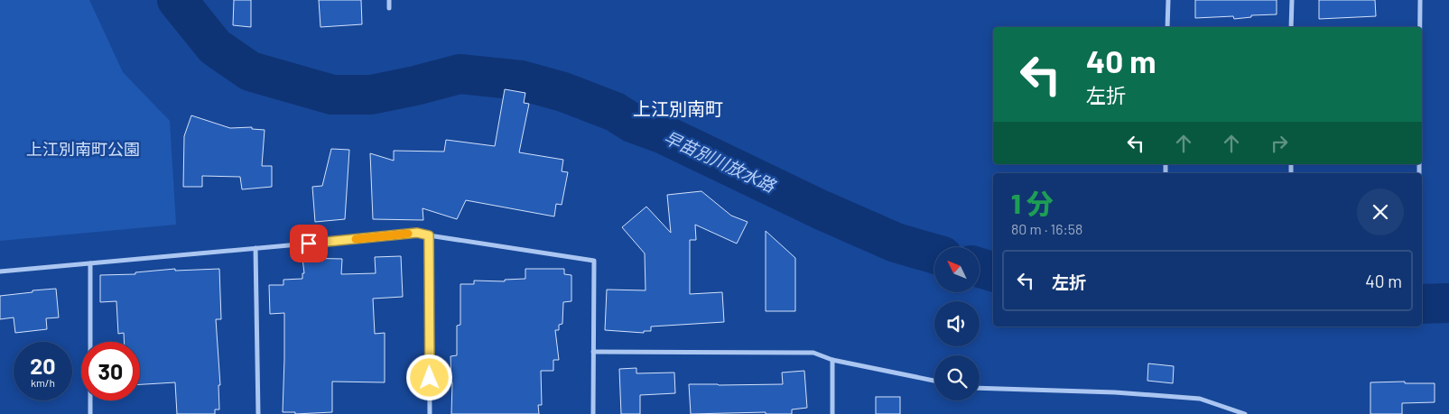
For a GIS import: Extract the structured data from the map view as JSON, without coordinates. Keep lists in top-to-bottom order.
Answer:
{
  "districts": ["上江別南町"],
  "water": ["早苗別川放水路"],
  "parks": ["上江別南町公園"],
  "north": "top left",
  "page": {
    "turn": ["40 m", "左折"],
    "heading": ["1 分", "80 m · 16:58"],
    "list": [
      {
        "name": "左折",
        "value": "40 m"
      }
    ],
    "speed": "20 km/h",
    "limit": "30"
  }
}
